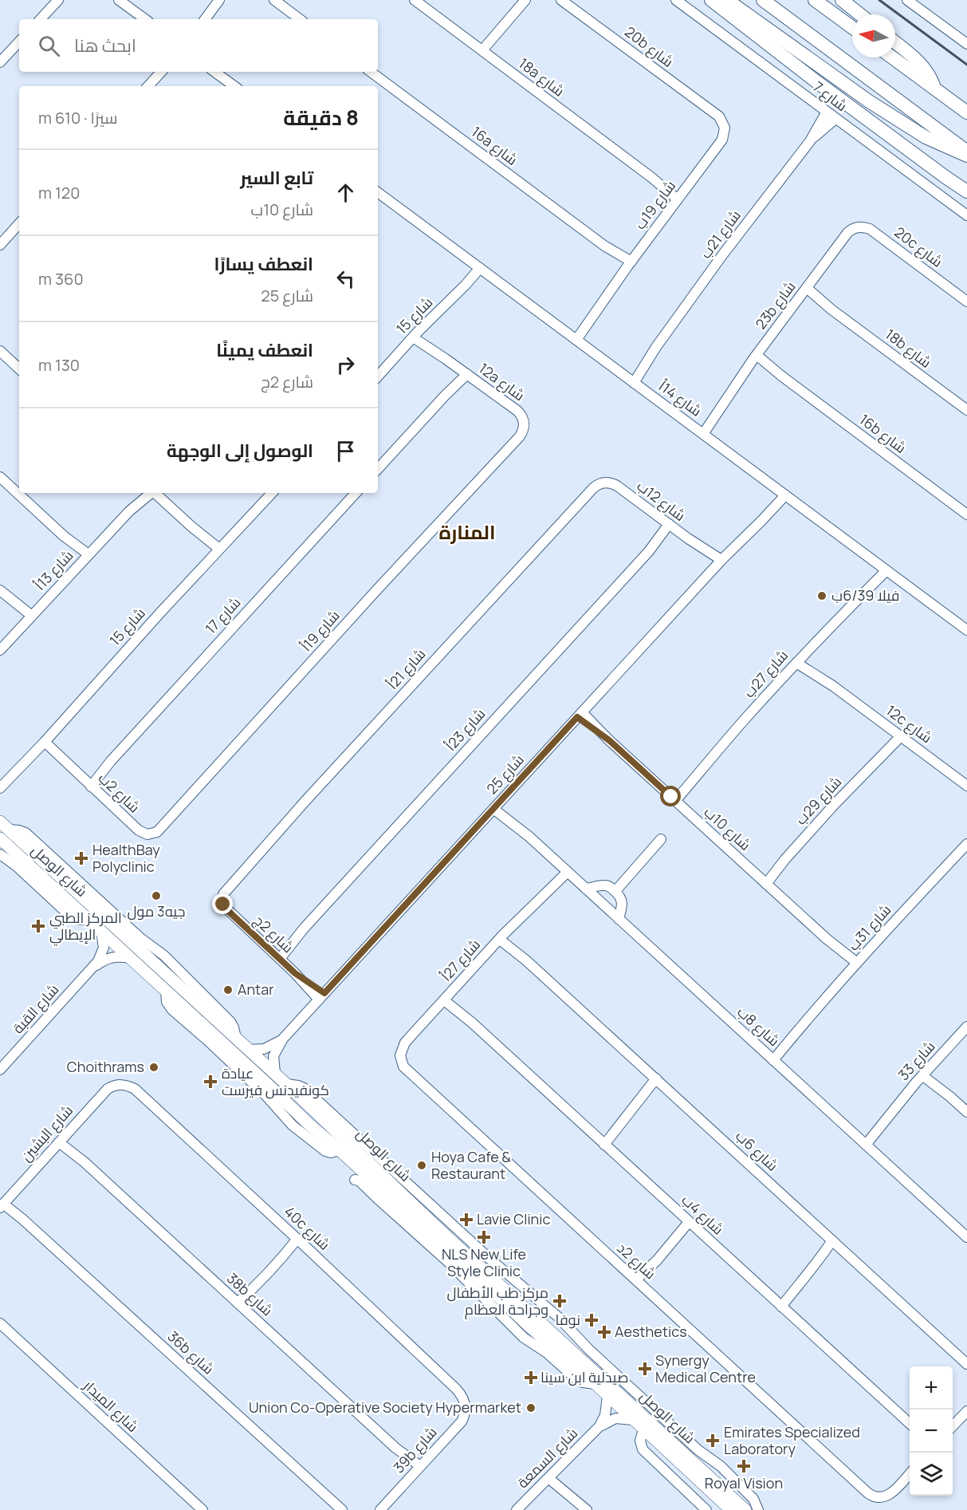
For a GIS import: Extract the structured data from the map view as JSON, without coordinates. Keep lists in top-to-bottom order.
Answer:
{
  "streets": {
    "main road": ["شارع الوصل"],
    "street": [
      "20b شارع",
      "18a شارع",
      "شارع 7",
      "16a شارع",
      "شارع 19ب",
      "شارع 21ب",
      "20c شارع",
      "23b شارع",
      "شارع 15",
      "18b شارع",
      "12a شارع",
      "شارع 14أ",
      "16b شارع",
      "شارع 12ب",
      "شارع 13أ",
      "شارع 17",
      "شارع 19أ",
      "شارع 21أ",
      "شارع 27ب",
      "12c شارع",
      "شارع 23أ",
      "شارع 25",
      "شارع 2ب",
      "شارع 29ب",
      "شارع 10ب",
      "شارع 31ب",
      "شارع 2ج",
      "شارع 27أ",
      "شارع القبة",
      "شارع 8ب",
      "شارع 33",
      "شارع البشين",
      "شارع 6ب",
      "شارع 4ب",
      "40c شارع",
      "شارع 2د",
      "38b شارع",
      "36b شارع",
      "شارع الميدار",
      "39b شارع",
      "شارع السمعة"
    ]
  },
  "crossings": [
    ["20b شارع", "شارع 19ب"],
    ["18a شارع", "شارع 19ب"],
    ["شارع 7", "شارع 21ب"],
    ["16a شارع", "شارع 19ب"],
    ["شارع 19ب", "شارع 14أ"],
    ["شارع 21ب", "شارع 14أ"],
    ["20c شارع", "23b شارع"],
    ["23b شارع", "18b شارع"],
    ["23b شارع", "شارع 14أ"],
    ["23b شارع", "16b شارع"],
    ["شارع 15", "12a شارع"],
    ["شارع 15", "شارع 14أ"],
    ["شارع 15", "شارع 2ب"],
    ["12a شارع", "شارع 19أ"],
    ["شارع 14أ", "شارع 27ب"],
    ["شارع 14أ", "شارع 25"],
    ["شارع 12ب", "شارع 21أ"],
    ["شارع 12ب", "شارع 23أ"],
    ["شارع 12ب", "شارع 25"],
    ["شارع 17", "شارع 2ب"],
    ["شارع 19أ", "شارع 2ب"],
    ["شارع 21أ", "شارع 2ج"],
    ["شارع 27ب", "12c شارع"],
    ["شارع 27ب", "شارع 10ب"],
    ["12c شارع", "شارع 29ب"],
    ["شارع 23أ", "شارع 2ج"],
    ["شارع 25", "شارع 10ب"],
    ["شارع 25", "شارع الوصل"],
    ["شارع 25", "شارع 2ج"],
    ["شارع 25", "شارع 8ب"],
    ["شارع 29ب", "شارع 10ب"],
    ["شارع 10ب", "شارع 31ب"],
    ["شارع الوصل", "شارع القبة"],
    ["شارع الوصل", "شارع السمعة"],
    ["شارع 31ب", "شارع 8ب"],
    ["شارع 27أ", "شارع 8ب"],
    ["شارع 27أ", "شارع 6ب"],
    ["شارع 27أ", "شارع 4ب"],
    ["شارع 27أ", "شارع 2د"],
    ["شارع 8ب", "شارع 33"],
    ["شارع البشين", "40c شارع"],
    ["شارع البشين", "38b شارع"],
    ["شارع البشين", "36b شارع"],
    ["40c شارع", "39b شارع"],
    ["38b شارع", "39b شارع"]
  ],
  "districts": ["المنارة"],
  "places": {
    "other": [
      "فيلا 6/39ب",
      "جيه3 مول",
      "Antar",
      "Choithrams",
      "Hoya Cafe & Restaurant",
      "Union Co-Operative Society Hypermarket"
    ],
    "health": [
      "HealthBay Polyclinic",
      "المركز الطبي الإيطالي",
      "عيادة كونفيدنس فيرست",
      "Lavie Clinic",
      "NLS New Life Style Clinic",
      "مركز طب الأطفال وجراحة العظام",
      "نوفا",
      "Aesthetics",
      "Synergy Medical Centre",
      "صيدلية ابن سينا",
      "Emirates Specialized Laboratory",
      "Royal Vision"
    ]
  },
  "north": "left",
  "page": {
    "search": "ابحث هنا",
    "heading": ["8 دقيقة", "سيرًا · 610 m"],
    "list": [
      ["تابع السير", "شارع 10ب", "120 m"],
      ["انعطف يسارًا", "شارع 25", "360 m"],
      ["انعطف يمينًا", "شارع 2ج", "130 m"],
      "الوصول إلى الوجهة"
    ],
    "map_buttons": ["+", "−"]
  }
}
